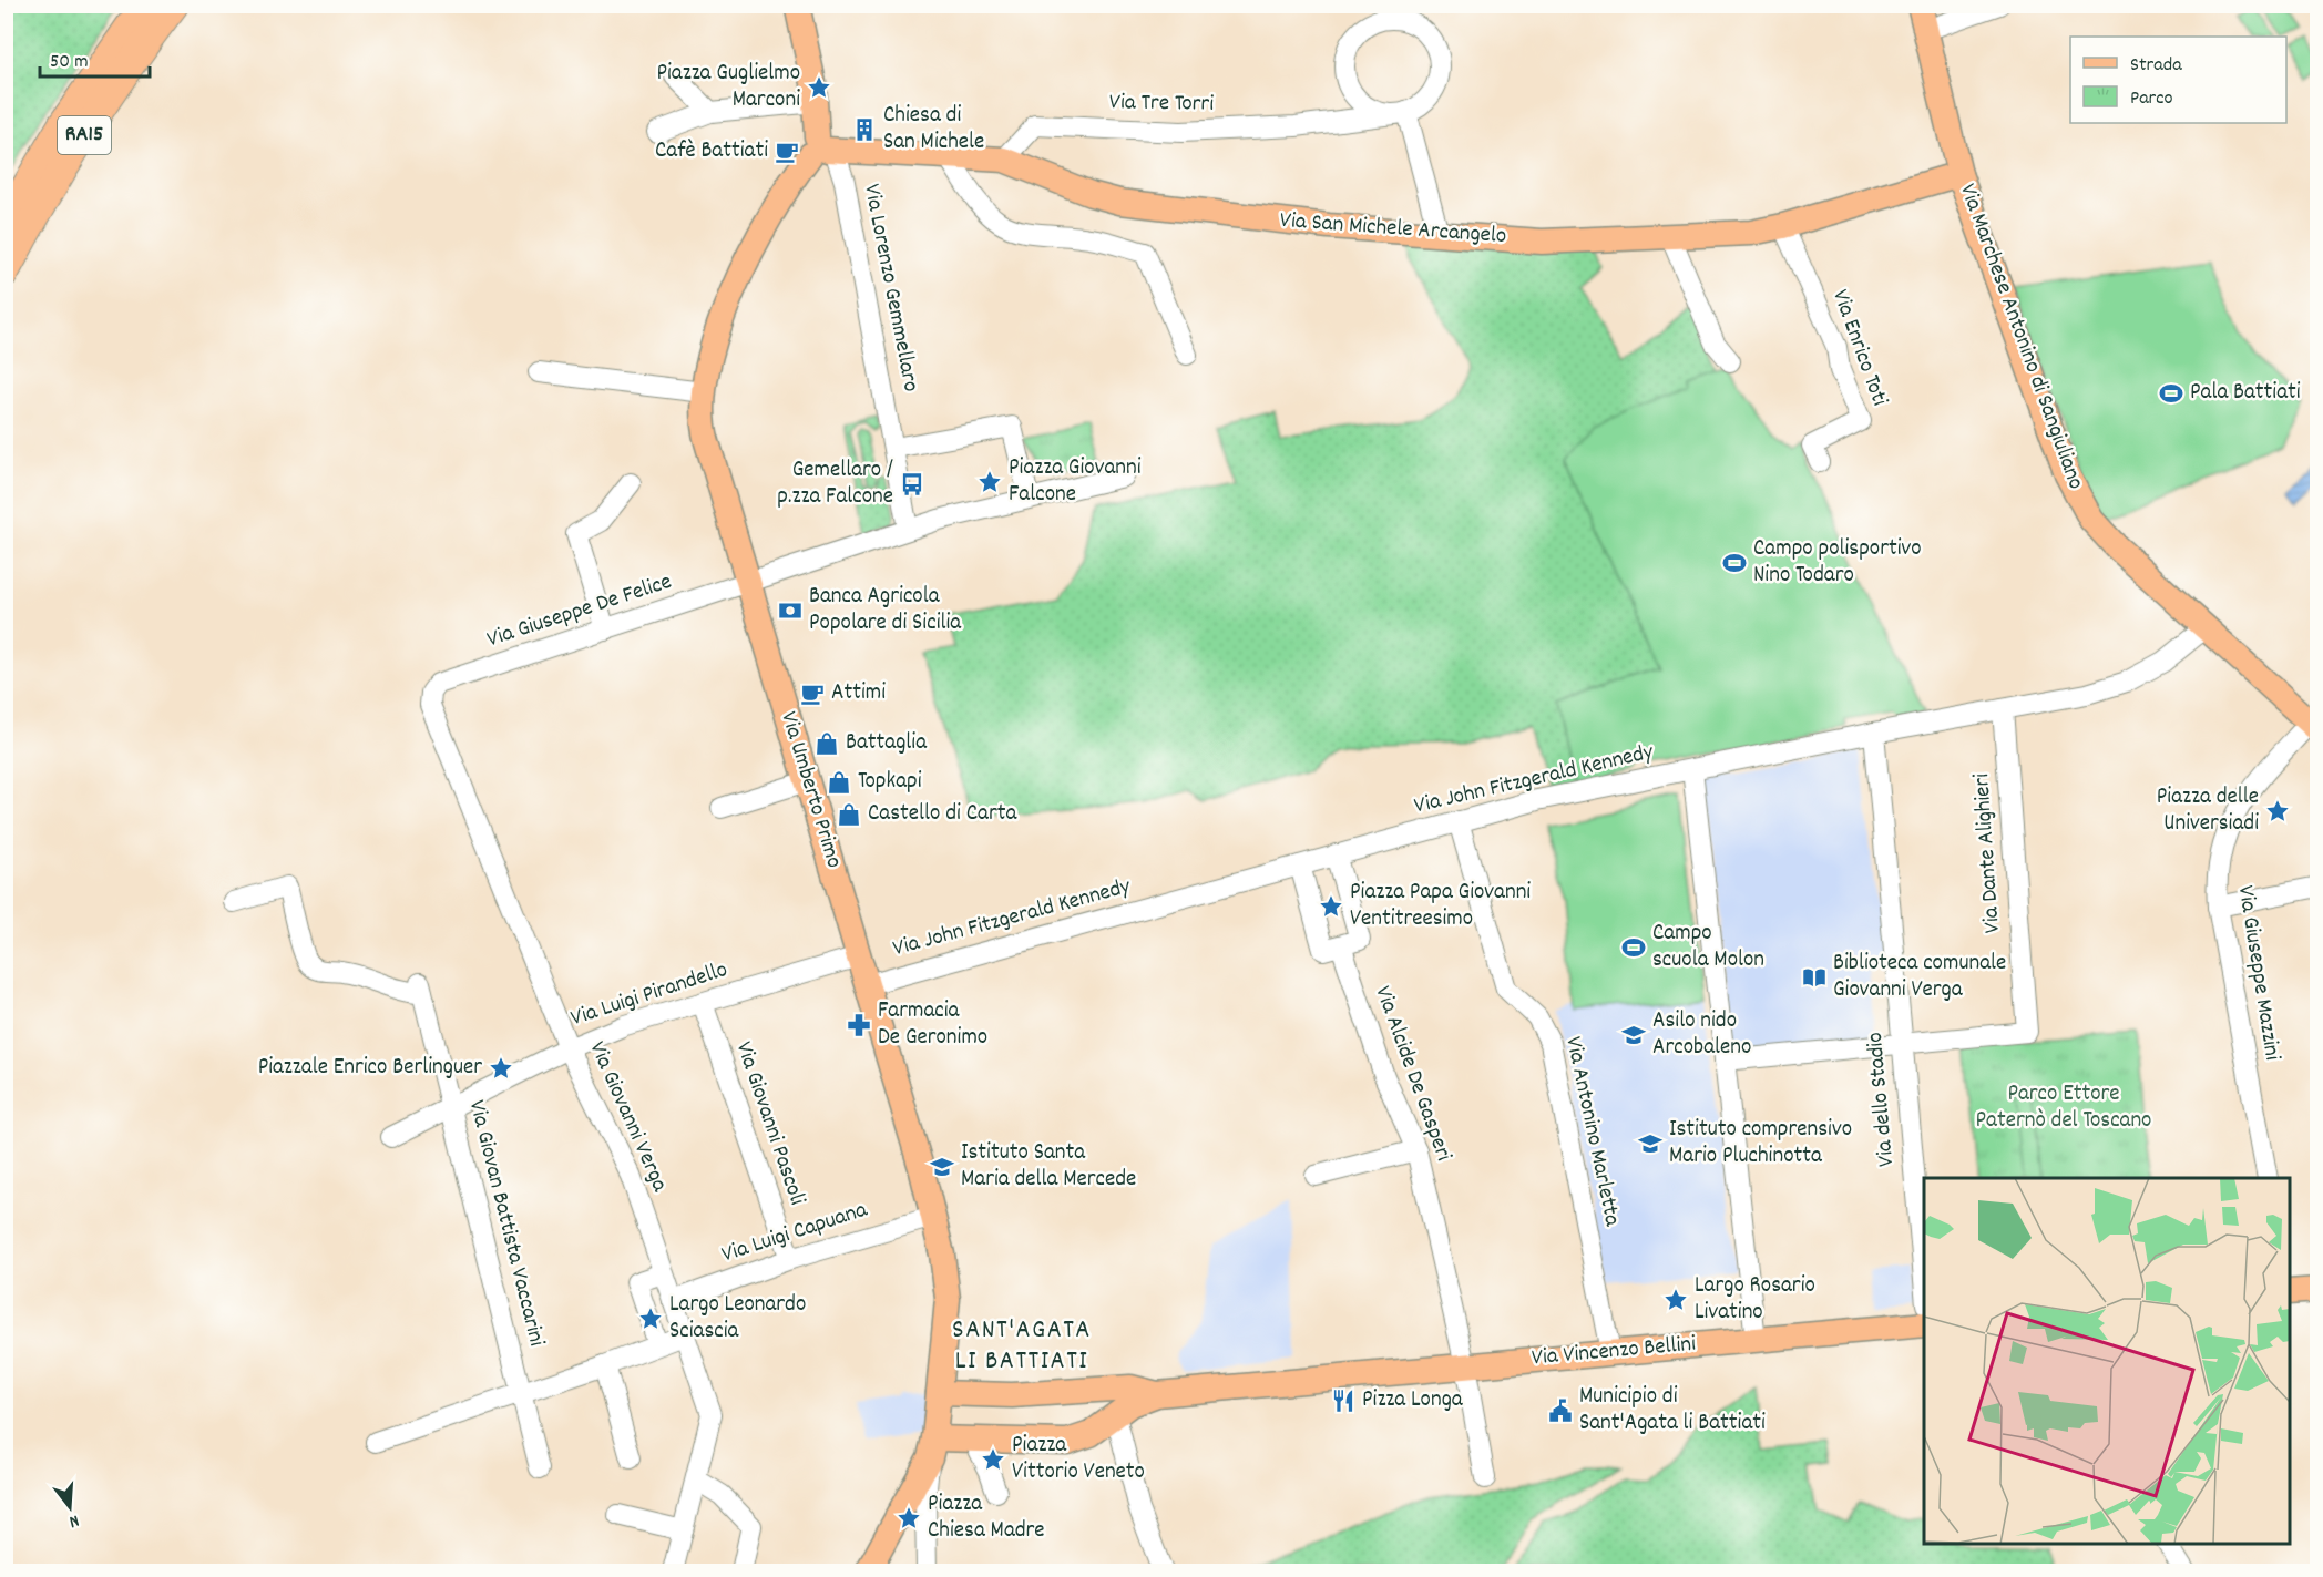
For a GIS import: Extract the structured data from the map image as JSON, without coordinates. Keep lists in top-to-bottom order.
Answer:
{
  "streets": {
    "highway": ["RA15"],
    "main road": [
      "Via San Michele Arcangelo",
      "Via Marchese Antonino di Sangiuliano",
      "Via Umberto Primo",
      "Via Vincenzo Bellini"
    ],
    "street": [
      "Via Tre Torri",
      "Via Lorenzo Gemmellaro",
      "Via Enrico Toti",
      "Via Giuseppe De Felice",
      "Via John Fitzgerald Kennedy",
      "Via Dante Alighieri",
      "Via Giuseppe Mazzini",
      "Via Luigi Pirandello",
      "Via Alcide De Gasperi",
      "Via dello Stadio",
      "Via Giovanni Verga",
      "Via Giovanni Pascoli",
      "Via Antonino Marletta",
      "Via Giovan Battista Vaccarini",
      "Via Luigi Capuana"
    ]
  },
  "crossings": [
    ["Via Tre Torri", "Via San Michele Arcangelo"],
    ["Via San Michele Arcangelo", "Via Lorenzo Gemmellaro"],
    ["Via San Michele Arcangelo", "Via Marchese Antonino di Sangiuliano"],
    ["Via San Michele Arcangelo", "Via Enrico Toti"],
    ["Via San Michele Arcangelo", "Via Umberto Primo"],
    ["Via Lorenzo Gemmellaro", "Via Giuseppe De Felice"],
    ["Via Lorenzo Gemmellaro", "Via Umberto Primo"],
    ["Via Marchese Antonino di Sangiuliano", "Via John Fitzgerald Kennedy"],
    ["Via Marchese Antonino di Sangiuliano", "Via Giuseppe Mazzini"],
    ["Via Giuseppe De Felice", "Via Umberto Primo"],
    ["Via Giuseppe De Felice", "Via Giovanni Verga"],
    ["Via John Fitzgerald Kennedy", "Via Umberto Primo"],
    ["Via John Fitzgerald Kennedy", "Via Dante Alighieri"],
    ["Via John Fitzgerald Kennedy", "Via dello Stadio"],
    ["Via John Fitzgerald Kennedy", "Via Antonino Marletta"],
    ["Via Umberto Primo", "Via Luigi Pirandello"],
    ["Via Umberto Primo", "Via Luigi Capuana"],
    ["Via Dante Alighieri", "Via dello Stadio"],
    ["Via Luigi Pirandello", "Via Giovanni Verga"],
    ["Via Luigi Pirandello", "Via Giovanni Pascoli"],
    ["Via Luigi Pirandello", "Via Giovan Battista Vaccarini"],
    ["Via Alcide De Gasperi", "Via Vincenzo Bellini"],
    ["Via Giovanni Verga", "Via Luigi Capuana"],
    ["Via Giovanni Pascoli", "Via Luigi Capuana"],
    ["Via Antonino Marletta", "Via Vincenzo Bellini"]
  ],
  "districts": ["SANT'AGATA LI BATTIATI"],
  "parks": ["Parco Ettore Paternò del Toscano"],
  "places": {
    "place": [
      "Piazza Guglielmo Marconi",
      "Piazza Giovanni Falcone",
      "Piazza delle Universiadi",
      "Piazza Papa Giovanni Ventitreesimo",
      "Piazzale Enrico Berlinguer",
      "Largo Rosario Livatino",
      "Largo Leonardo Sciascia",
      "Piazza Vittorio Veneto",
      "Piazza Chiesa Madre"
    ],
    "building": ["Chiesa di San Michele"],
    "cafe": ["Cafè Battiati", "Attimi"],
    "sports": ["Pala Battiati", "Campo polisportivo Nino Todaro", "Campo scuola Molon"],
    "bus stop": ["Gemellaro / p.zza Falcone"],
    "bank": ["Banca Agricola Popolare di Sicilia"],
    "shop": ["Battaglia", "Topkapi", "Castello di Carta"],
    "library": ["Biblioteca comunale Giovanni Verga"],
    "pharmacy": ["Farmacia De Geronimo"],
    "school or university": ["Asilo nido Arcobaleno", "Istituto comprensivo Mario Pluchinotta", "Istituto Santa Maria della Mercede"],
    "restaurant": ["Pizza Longa"],
    "public building": ["Municipio di Sant'Agata li Battiati"]
  },
  "legend": ["Strada", "Parco"],
  "scale_bar": "50 m",
  "north": "bottom"
}
